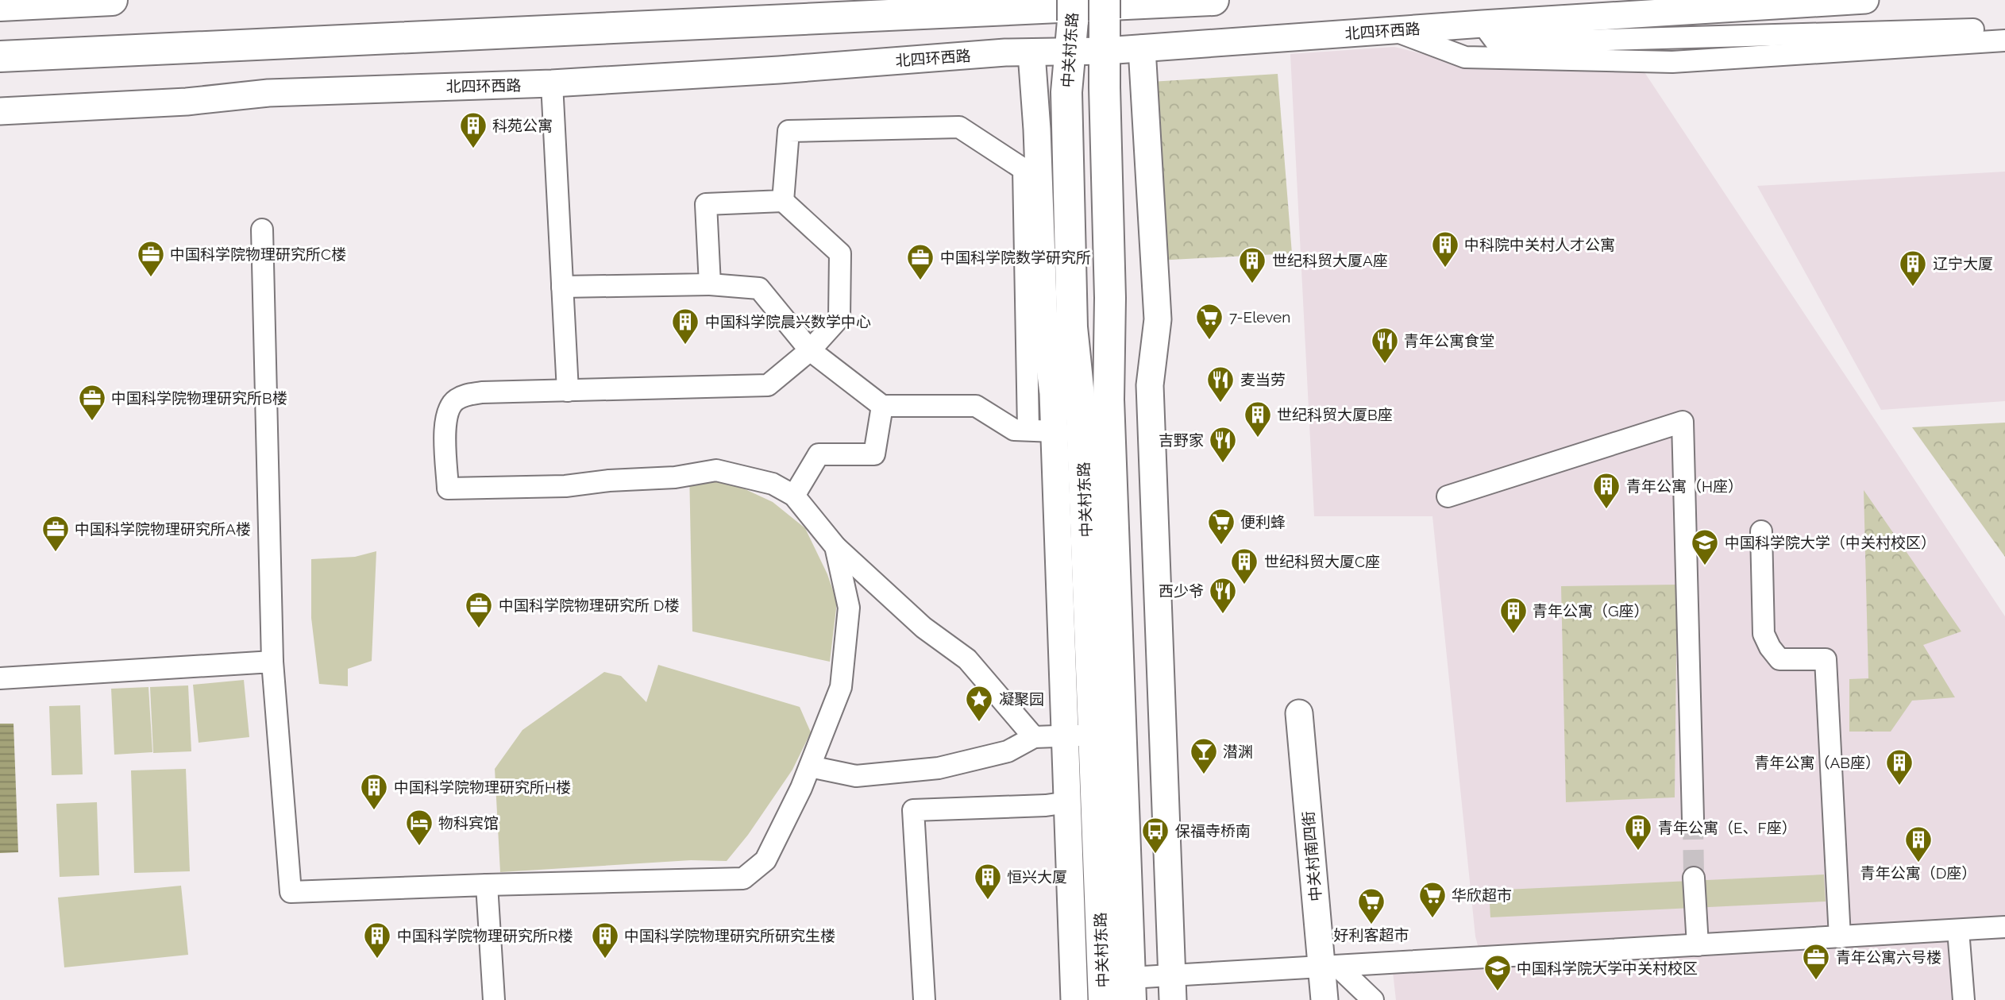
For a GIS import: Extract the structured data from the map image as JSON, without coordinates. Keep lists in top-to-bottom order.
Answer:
{
  "streets": {
    "main road": ["中关村东路"],
    "street": ["北四环西路", "中关村南四街"]
  },
  "crossings": [
    ["北四环西路", "中关村东路"]
  ],
  "places": {
    "building": [
      "科苑公寓",
      "中科院中关村人才公寓",
      "世纪科贸大厦A座",
      "辽宁大厦",
      "中国科学院晨兴数学中心",
      "世纪科贸大厦B座",
      "青年公寓（H座）",
      "世纪科贸大厦C座",
      "青年公寓（G座）",
      "青年公寓（AB座）",
      "中国科学院物理研究所H楼",
      "青年公寓（E、F座）",
      "青年公寓（D座）",
      "恒兴大厦",
      "中国科学院物理研究所R楼",
      "中国科学院物理研究所研究生楼"
    ],
    "office": [
      "中国科学院物理研究所C楼",
      "中国科学院数学研究所",
      "中国科学院物理研究所B楼",
      "中国科学院物理研究所A楼",
      "中国科学院物理研究所 D楼",
      "青年公寓六号楼"
    ],
    "supermarket": [
      "7-Eleven",
      "便利蜂",
      "华欣超市",
      "好利客超市"
    ],
    "restaurant": [
      "青年公寓食堂",
      "麦当劳",
      "吉野家",
      "西少爷"
    ],
    "school or university": ["中国科学院大学（中关村校区）", "中国科学院大学中关村校区"],
    "place": ["凝聚园"],
    "bar": ["潜渊"],
    "hotel": ["物科宾馆"],
    "bus stop": ["保福寺桥南"]
  }
}
